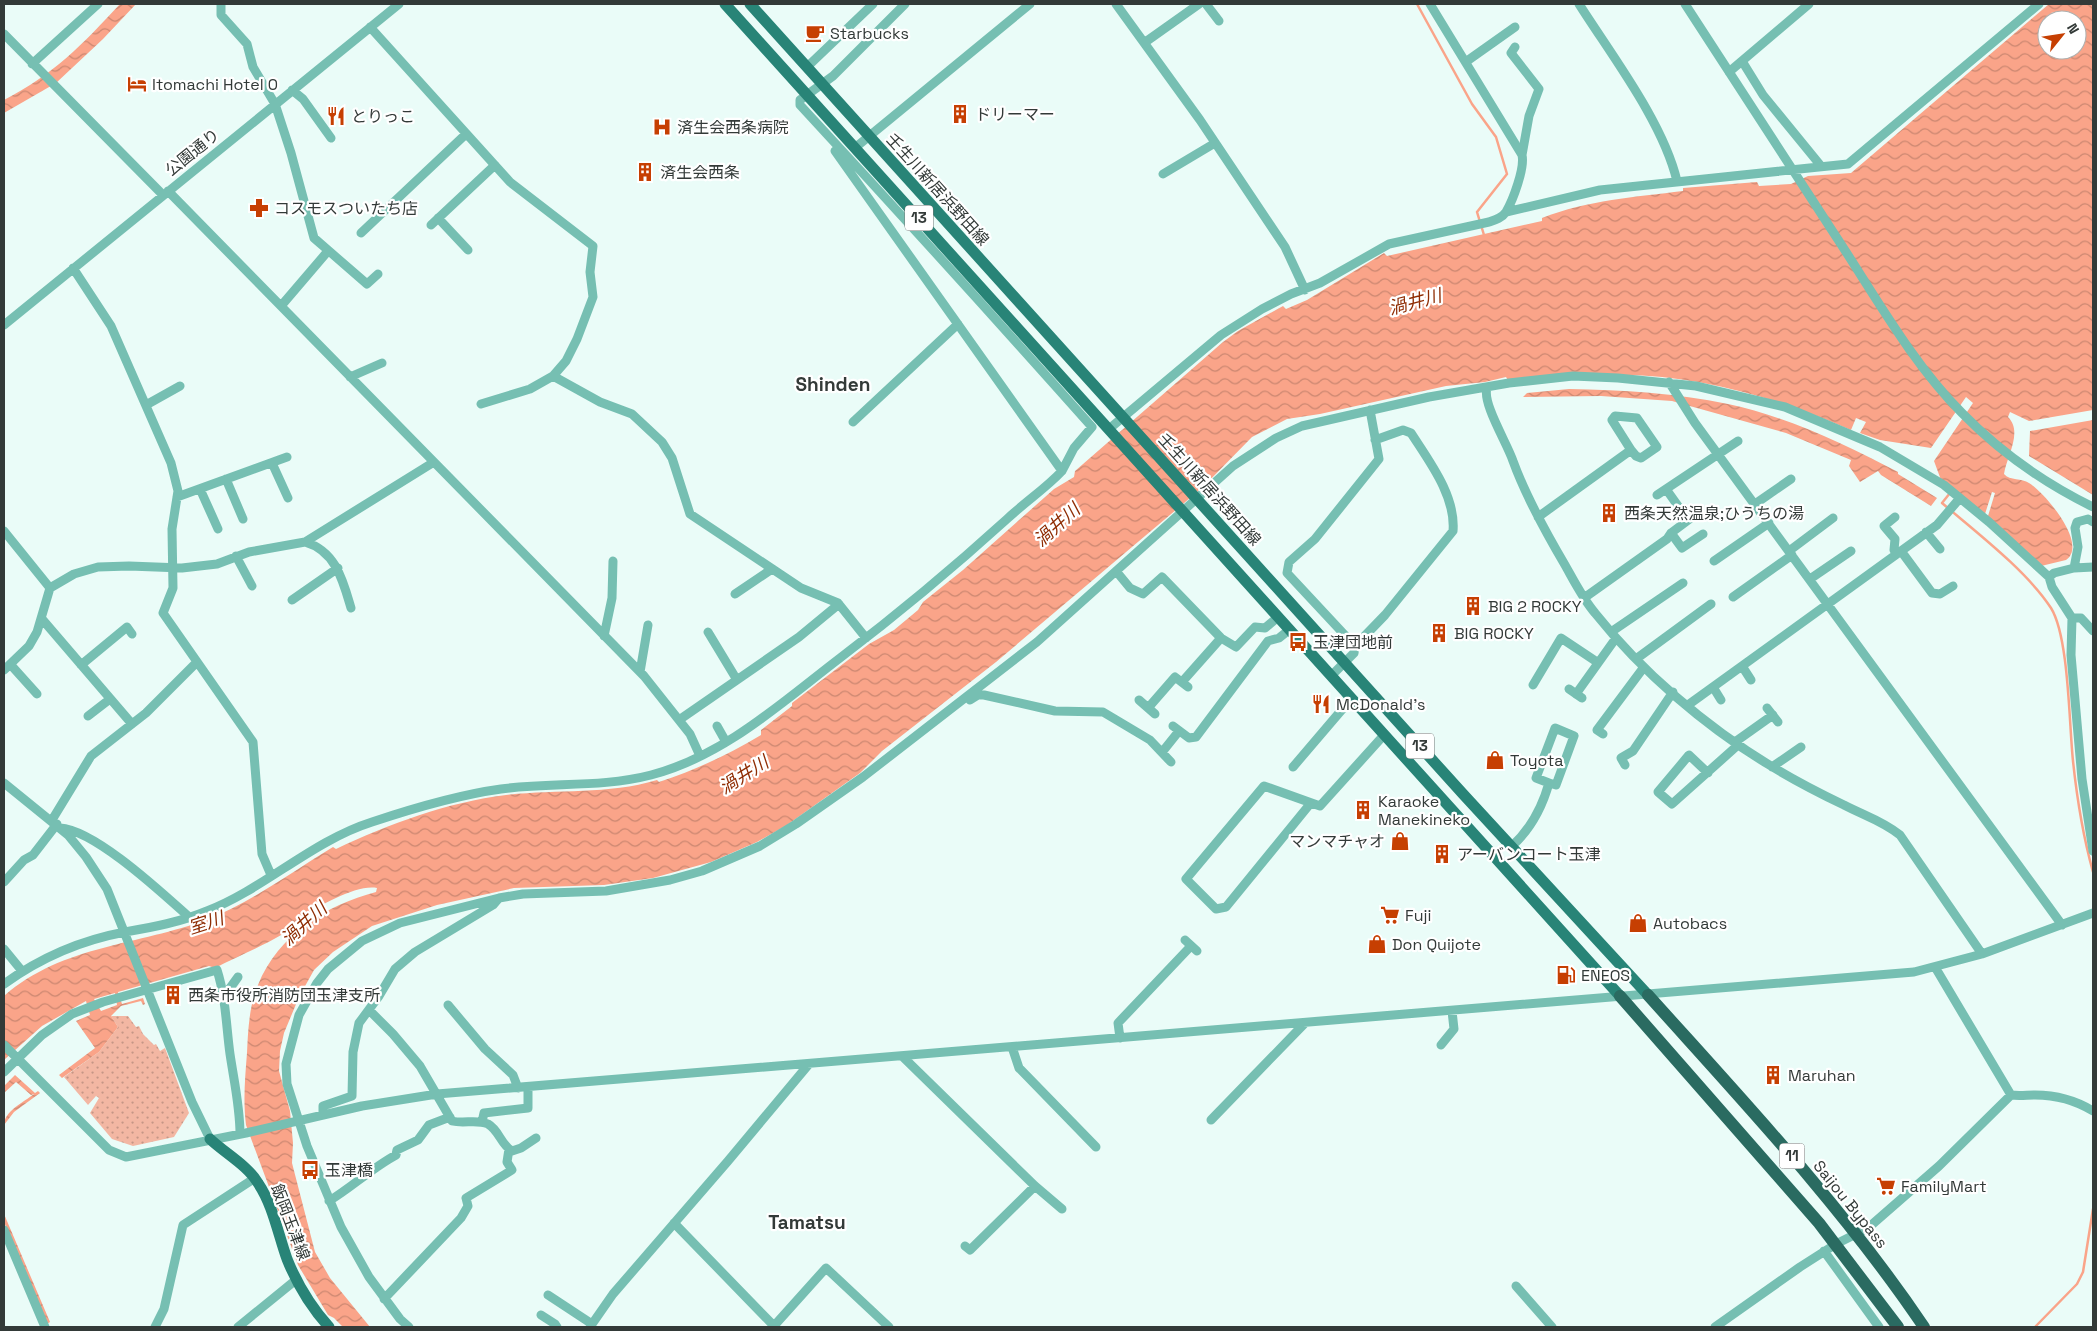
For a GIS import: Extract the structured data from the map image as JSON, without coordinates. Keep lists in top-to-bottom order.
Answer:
{
  "streets": {
    "highway": ["11", "Saijou Bypass"],
    "main road": ["壬生川新居浜野田線", "13", "飯岡玉津線"],
    "street": ["公園通り"]
  },
  "crossings": [
    ["壬生川新居浜野田線", "11"],
    ["壬生川新居浜野田線", "Saijou Bypass"]
  ],
  "districts": ["Shinden", "Tamatsu"],
  "water": ["渦井川", "室川"],
  "places": {
    "cafe": ["Starbucks"],
    "hotel": ["Itomachi Hotel 0"],
    "building": [
      "ドリーマー",
      "済生会西条",
      "西条天然温泉;ひうちの湯",
      "BIG 2 ROCKY",
      "BIG ROCKY",
      "Karaoke Manekineko",
      "アーバンコート玉津",
      "西条市役所消防団玉津支所",
      "Maruhan"
    ],
    "restaurant": ["とりっこ", "McDonald's"],
    "hospital": ["済生会西条病院"],
    "pharmacy": ["コスモスついたち店"],
    "bus stop": ["玉津団地前", "玉津橋"],
    "shop": [
      "Toyota",
      "マンマチャオ",
      "Autobacs",
      "Don Quijote"
    ],
    "supermarket": ["Fuji", "FamilyMart"],
    "fuel station": ["ENEOS"]
  },
  "north": "top right"
}
